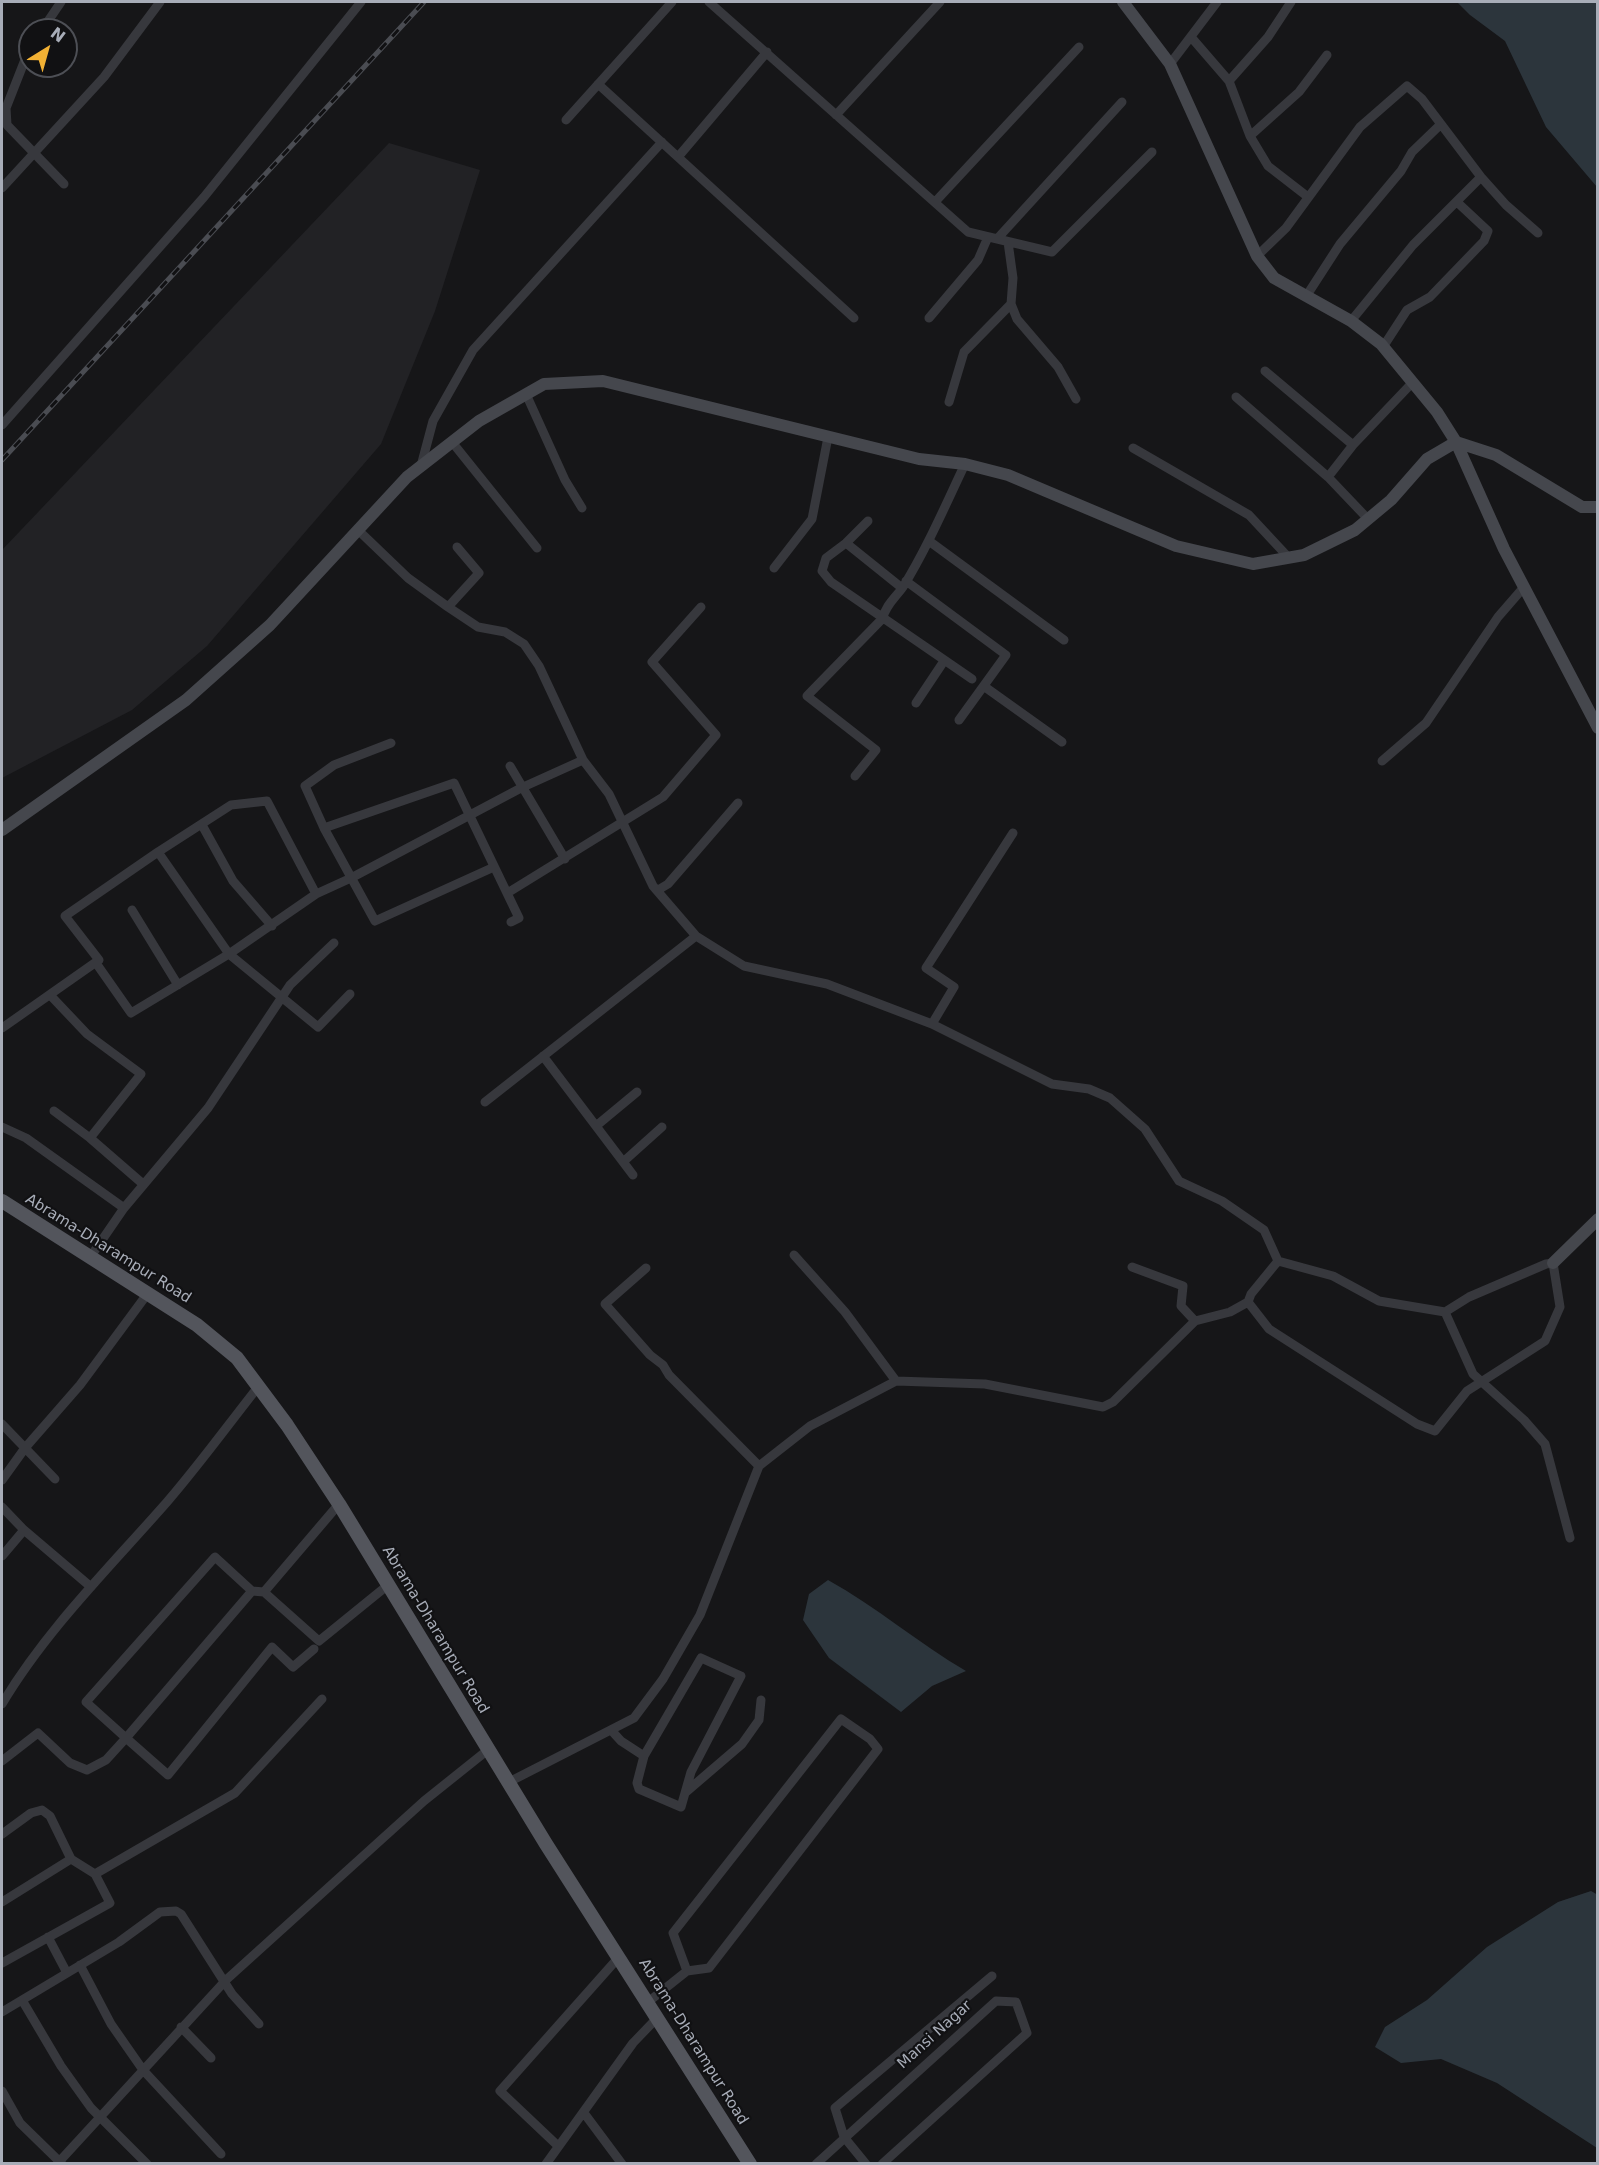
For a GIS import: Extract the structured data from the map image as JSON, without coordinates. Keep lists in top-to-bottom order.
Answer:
{
  "streets": {
    "main road": ["Abrama-Dharampur Road"],
    "street": ["Mansi Nagar"]
  },
  "north": "top right"
}
